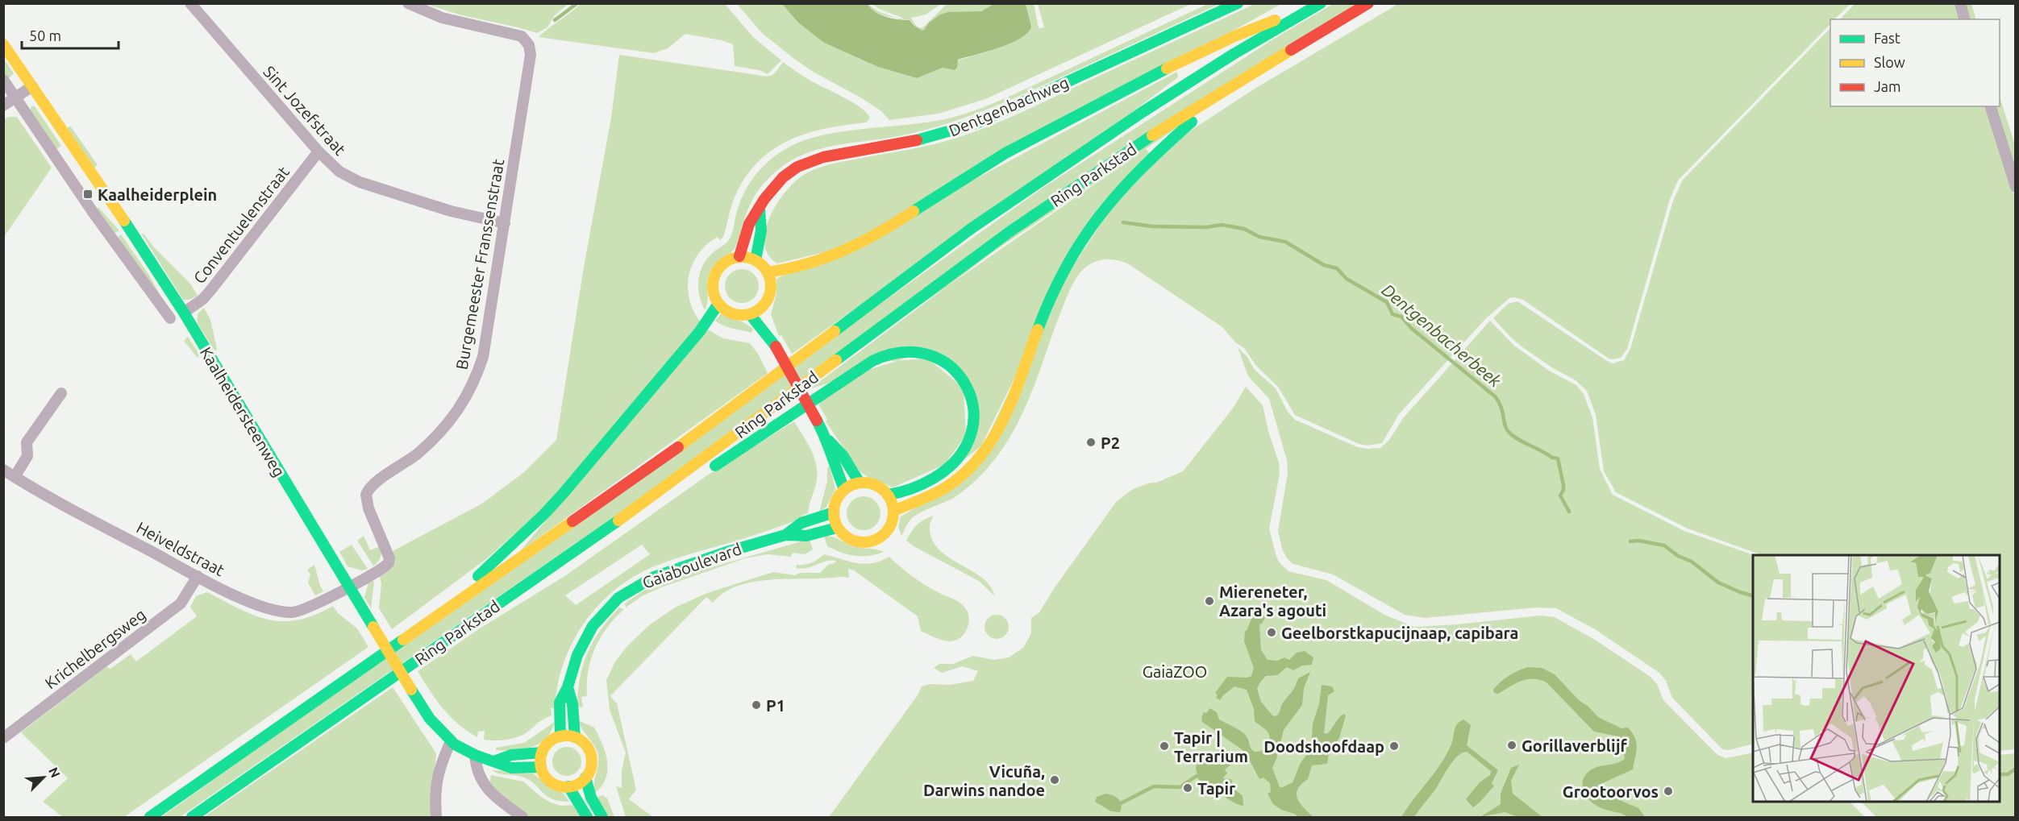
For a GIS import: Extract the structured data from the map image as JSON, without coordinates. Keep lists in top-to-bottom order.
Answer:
{
  "streets": {
    "main road": [
      "Dentgenbachweg",
      "Ring Parkstad",
      "Kaalheidersteenweg",
      "Gaiaboulevard"
    ],
    "street": [
      "Sint Jozefstraat",
      "Conventuelenstraat",
      "Burgemeester Franssenstraat",
      "Heiveldstraat",
      "Krichelbergsweg"
    ]
  },
  "crossings": [
    ["Sint Jozefstraat", "Conventuelenstraat"],
    ["Sint Jozefstraat", "Burgemeester Franssenstraat"],
    ["Conventuelenstraat", "Kaalheidersteenweg"],
    ["Burgemeester Franssenstraat", "Kaalheidersteenweg"],
    ["Burgemeester Franssenstraat", "Heiveldstraat"],
    ["Kaalheidersteenweg", "Heiveldstraat"],
    ["Kaalheidersteenweg", "Gaiaboulevard"],
    ["Heiveldstraat", "Krichelbergsweg"]
  ],
  "water": ["Dentgenbacherbeek"],
  "parks": ["GaiaZOO"],
  "places": {
    "transit": ["Kaalheiderplein"],
    "other": [
      "P2",
      "Miereneter, Azara's agouti",
      "Geelborstkapucijnaap, capibara",
      "P1",
      "Gorillaverblijf",
      "Tapir | Terrarium",
      "Doodshoofdaap",
      "Vicuña, Darwins nandoe",
      "Tapir",
      "Grootoorvos"
    ]
  },
  "legend": ["Fast", "Slow", "Jam"],
  "scale_bar": "50 m",
  "north": "top right"
}
